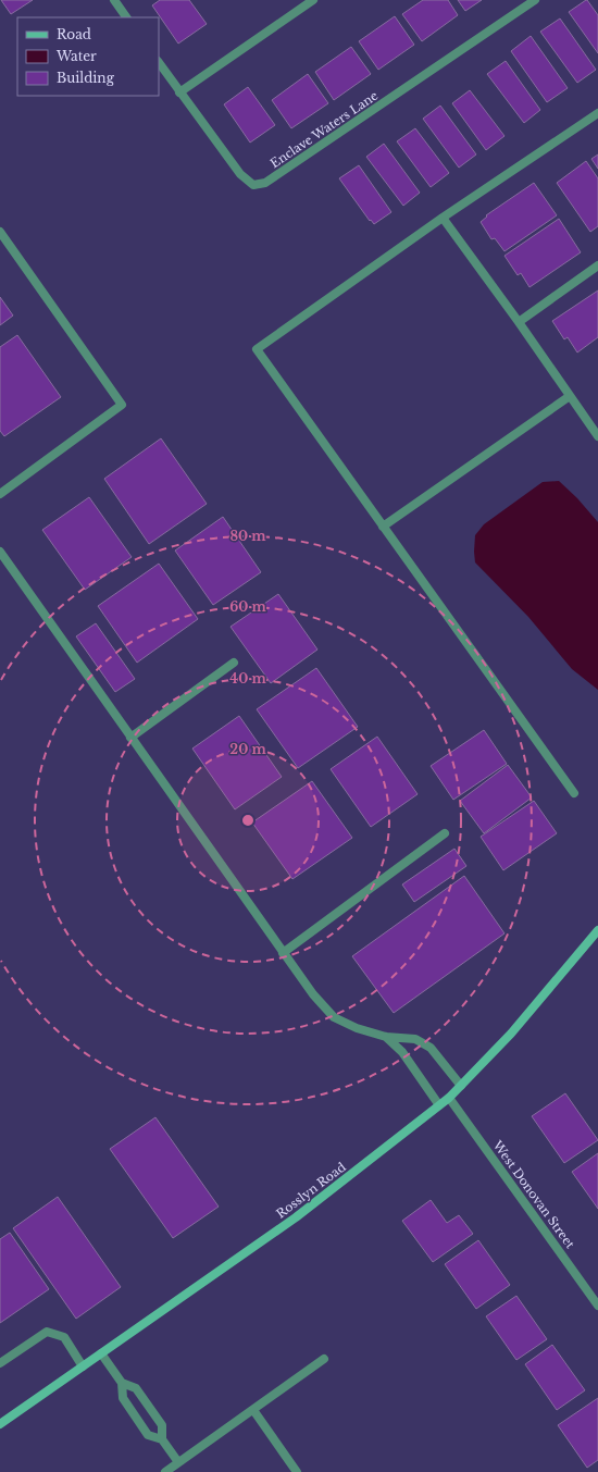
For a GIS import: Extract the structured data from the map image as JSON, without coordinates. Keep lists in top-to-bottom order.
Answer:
{
  "streets": {
    "street": ["Enclave Waters Lane", "Rosslyn Road", "West Donovan Street"]
  },
  "crossings": [
    ["Rosslyn Road", "West Donovan Street"]
  ],
  "legend": ["Road", "Water", "Building"],
  "rings": [
    "80 m",
    "60 m",
    "40 m",
    "20 m"
  ]
}
